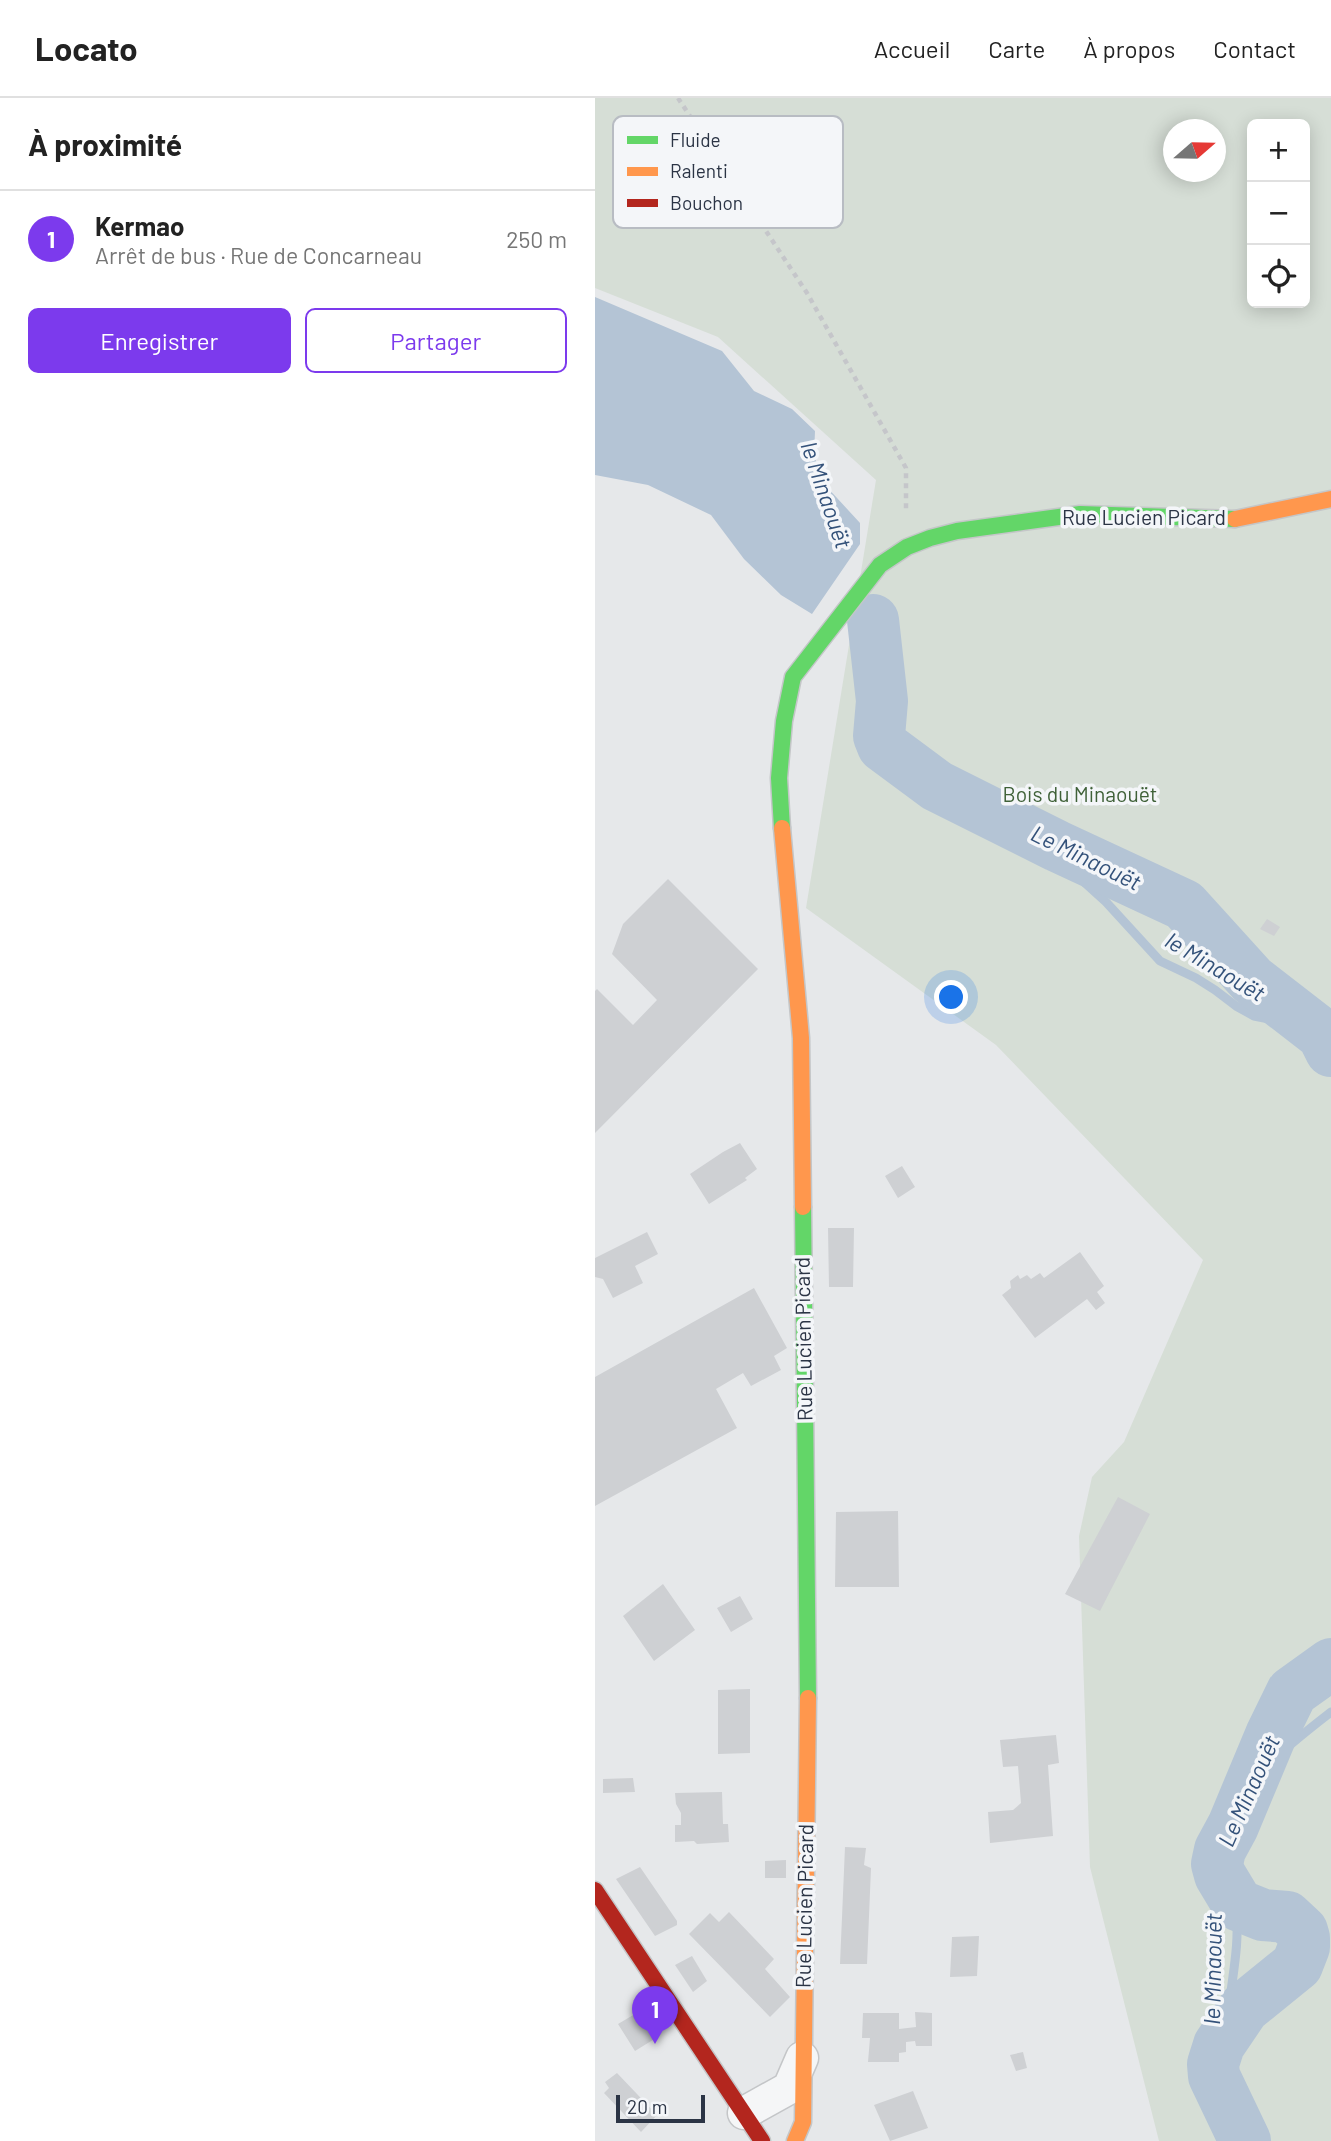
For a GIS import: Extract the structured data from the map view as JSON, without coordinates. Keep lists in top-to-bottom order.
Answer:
{
  "streets": {
    "street": ["Rue Lucien Picard"]
  },
  "water": ["le Minaouët", "Le Minaouët"],
  "parks": ["Bois du Minaouët"],
  "legend": ["Fluide", "Ralenti", "Bouchon"],
  "scale_bar": "20 m",
  "north": "right",
  "page": {
    "header": "Locato",
    "nav": [
      "Accueil",
      "Carte",
      "À propos",
      "Contact"
    ],
    "heading": "À proximité",
    "map_buttons": ["+", "−"],
    "list": [
      {
        "mark": "1",
        "name": "Kermao",
        "note": "Arrêt de bus · Rue de Concarneau",
        "value": "250 m"
      }
    ],
    "buttons": ["Enregistrer", "Partager"],
    "pins": "1",
    "scale": "20 m"
  }
}
